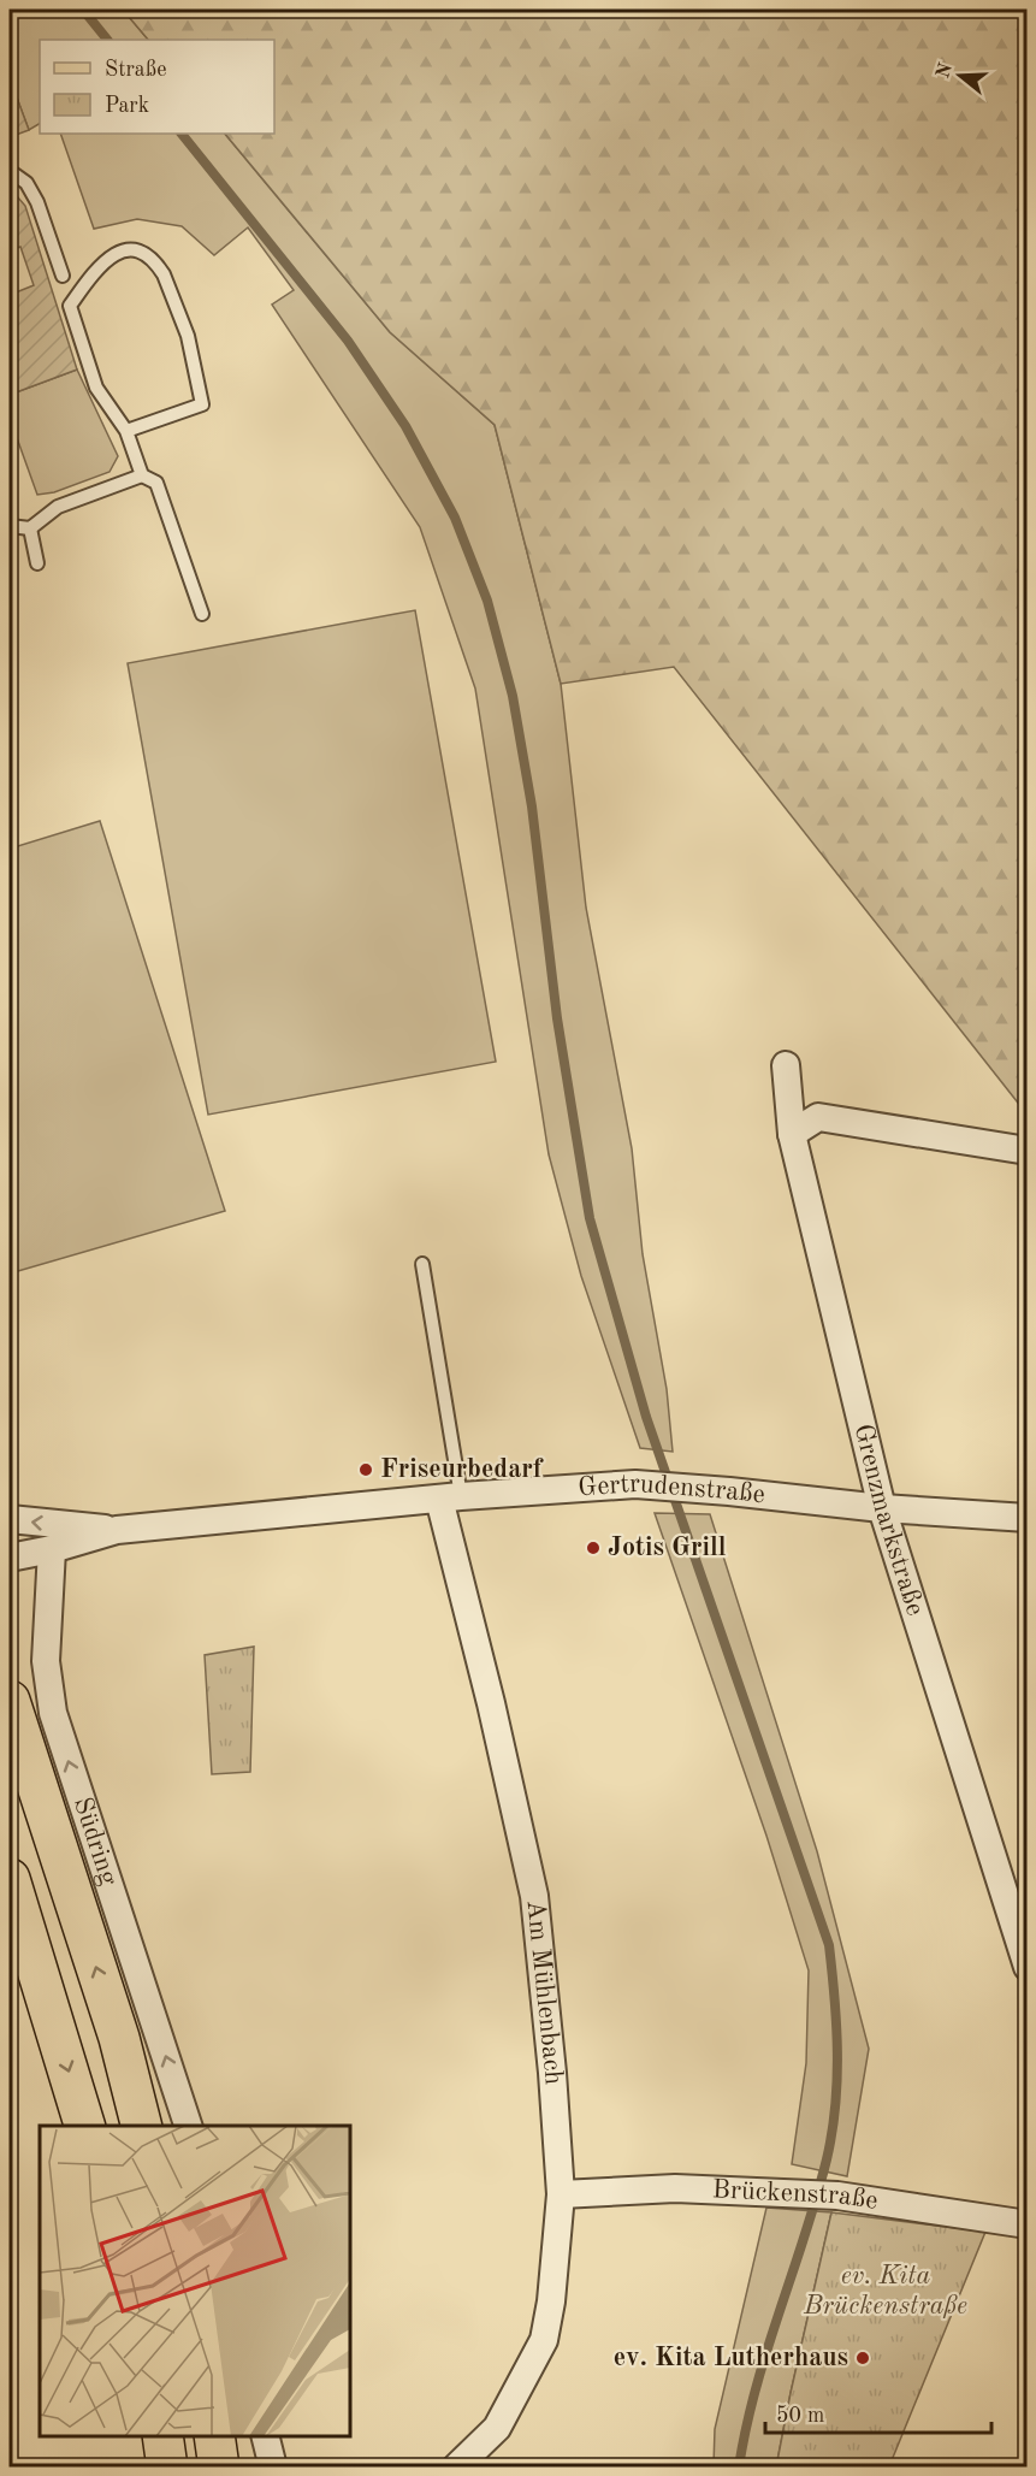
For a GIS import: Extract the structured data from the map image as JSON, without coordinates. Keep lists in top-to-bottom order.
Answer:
{
  "streets": {
    "main road": ["Südring"],
    "street": [
      "Gertrudenstraße",
      "Grenzmarkstraße",
      "Am Mühlenbach",
      "Brückenstraße"
    ]
  },
  "crossings": [
    ["Gertrudenstraße", "Grenzmarkstraße"],
    ["Gertrudenstraße", "Südring"],
    ["Gertrudenstraße", "Am Mühlenbach"],
    ["Am Mühlenbach", "Brückenstraße"]
  ],
  "one_way": ["Südring"],
  "parks": ["ev. Kita Brückenstraße"],
  "places": ["Friseurbedarf", "Jotis Grill", "ev. Kita Lutherhaus"],
  "legend": ["Straße", "Park"],
  "scale_bar": "50 m",
  "north": "left"
}
